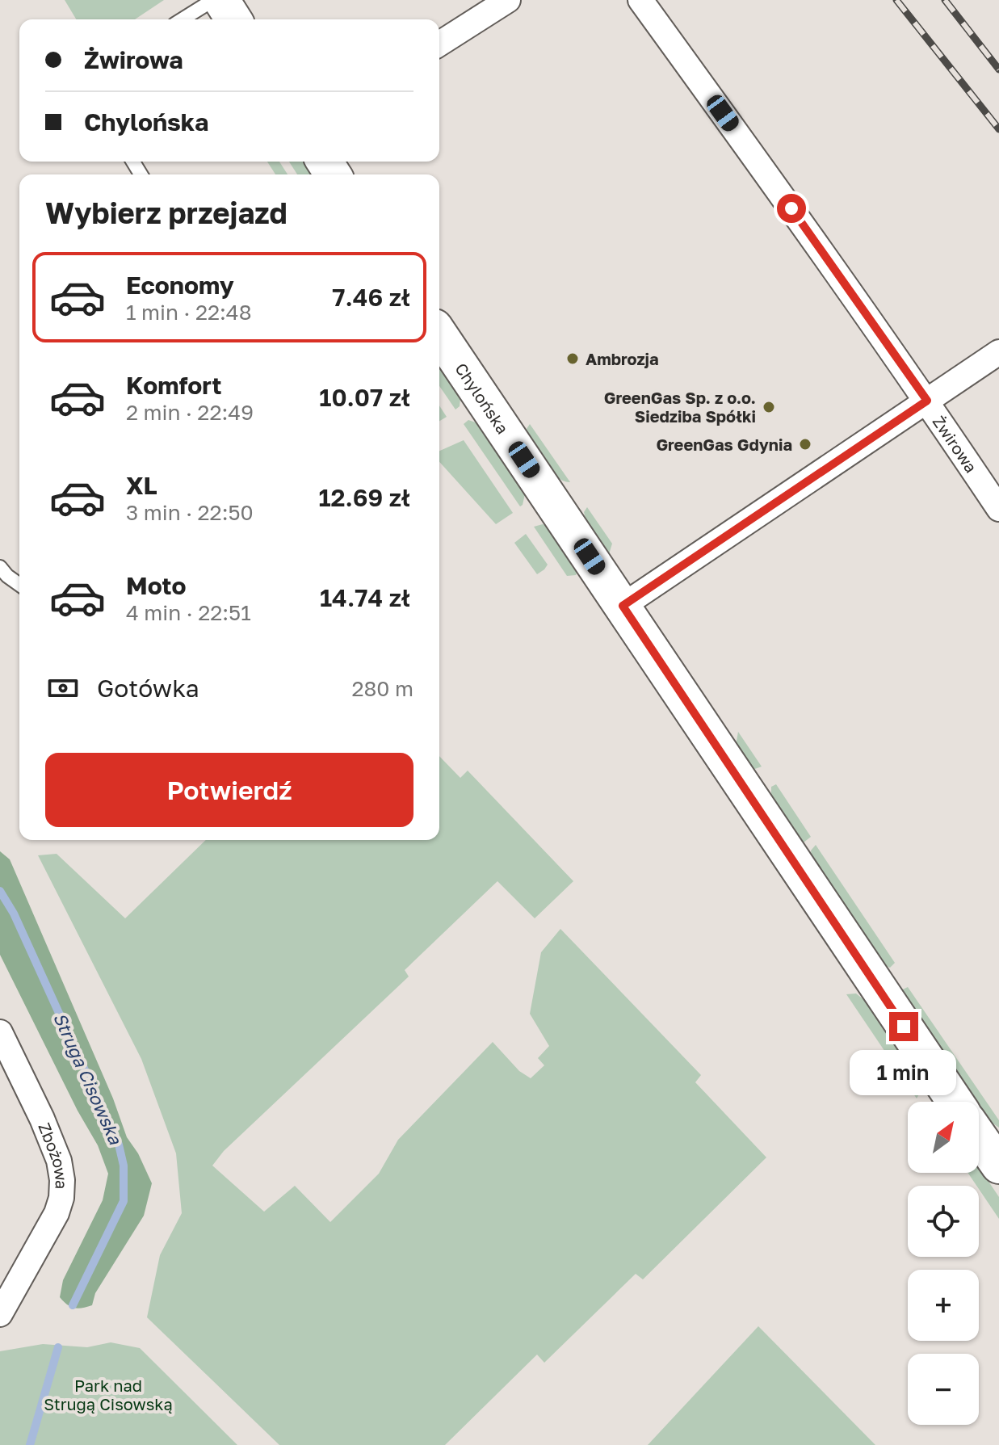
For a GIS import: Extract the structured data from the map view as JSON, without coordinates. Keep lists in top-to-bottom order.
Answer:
{
  "streets": {
    "street": ["Chylońska", "Żwirowa", "Zbożowa"]
  },
  "water": ["Struga Cisowska"],
  "parks": ["Park nad Strugą Cisowską"],
  "places": ["Ambrozja", "GreenGas Sp. z o.o. Siedziba Spółki", "GreenGas Gdynia"],
  "north": "top right",
  "page": {
    "banner": ["Żwirowa", "Chylońska"],
    "heading": "Wybierz przejazd",
    "list": [
      {
        "name": "Economy",
        "note": "1 min · 22:48",
        "value": "7.46 zł"
      },
      {
        "name": "Komfort",
        "note": "2 min · 22:49",
        "value": "10.07 zł"
      },
      {
        "name": "XL",
        "note": "3 min · 22:50",
        "value": "12.69 zł"
      },
      {
        "name": "Moto",
        "note": "4 min · 22:51",
        "value": "14.74 zł"
      }
    ],
    "pay": ["Gotówka", "280 m"],
    "buttons": "Potwierdź",
    "bubble": "1 min",
    "map_buttons": ["+", "−"]
  }
}
